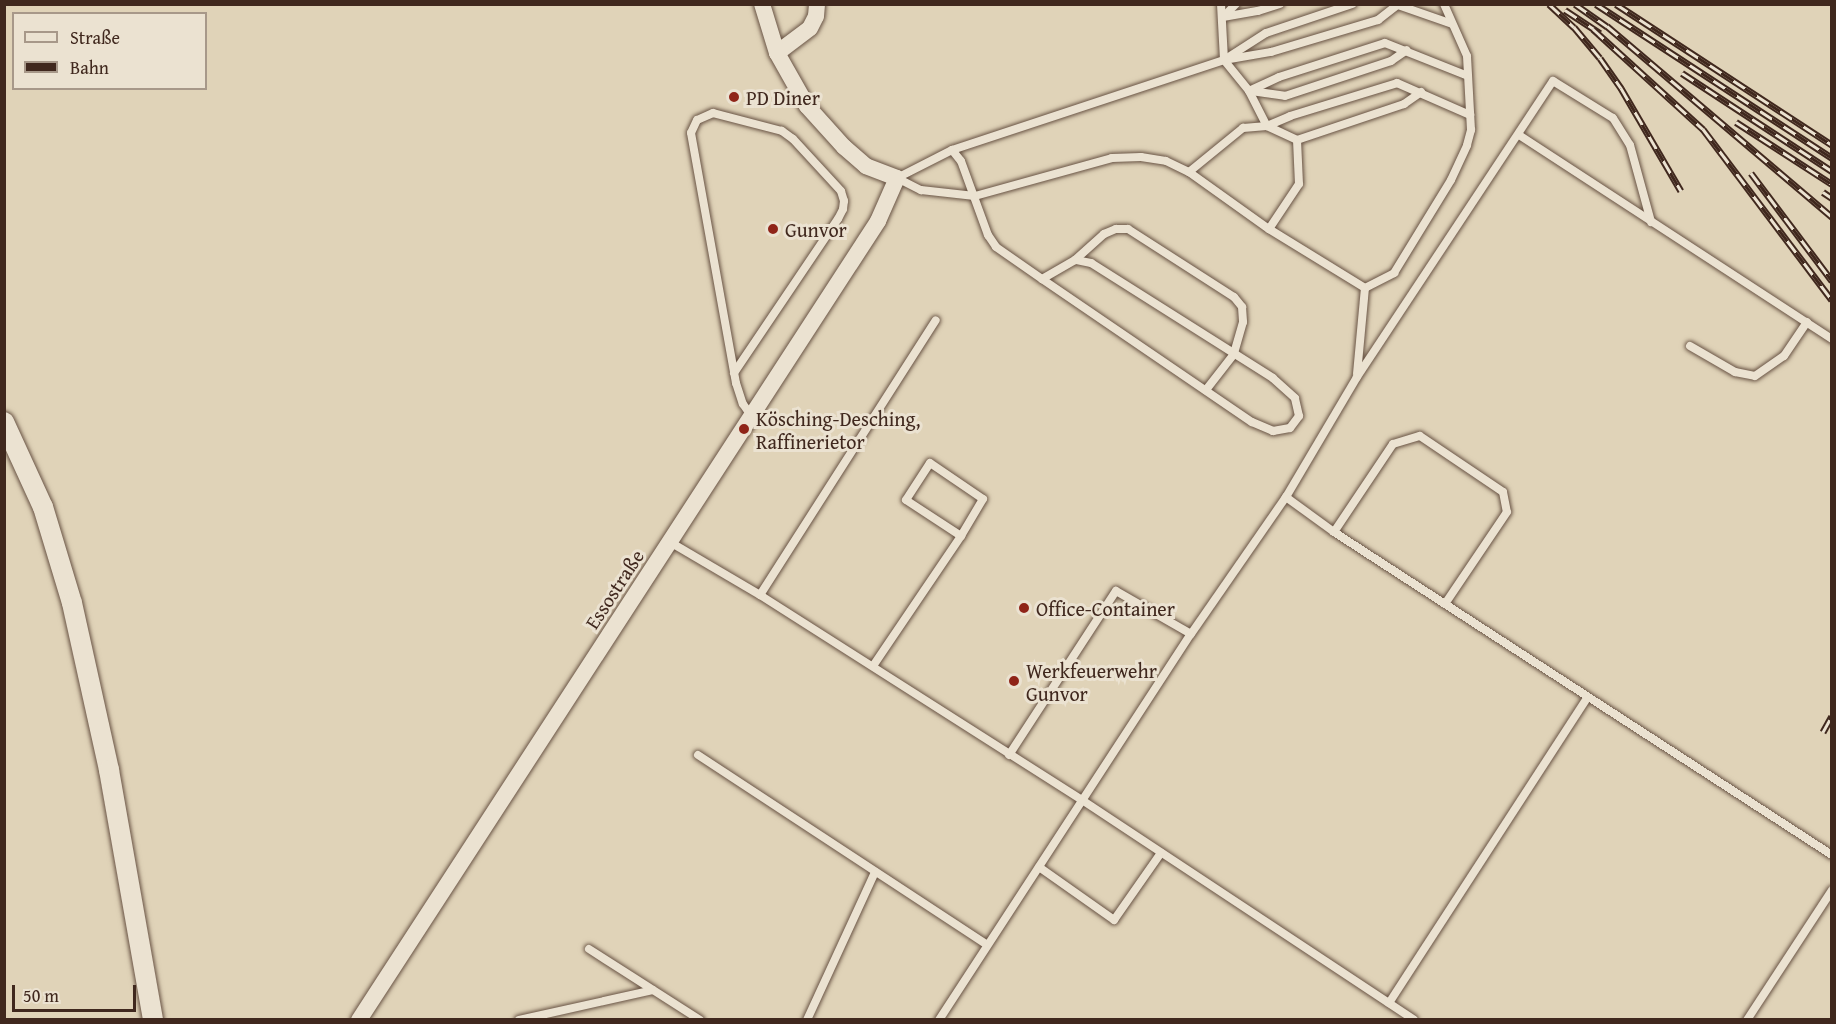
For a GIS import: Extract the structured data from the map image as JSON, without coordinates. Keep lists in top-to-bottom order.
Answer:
{
  "streets": {
    "street": ["Essostraße"]
  },
  "places": [
    "PD Diner",
    "Gunvor",
    "Kösching-Desching, Raffinerietor",
    "Office-Container",
    "Werkfeuerwehr Gunvor"
  ],
  "legend": ["Straße", "Bahn"],
  "scale_bar": "50 m"
}
